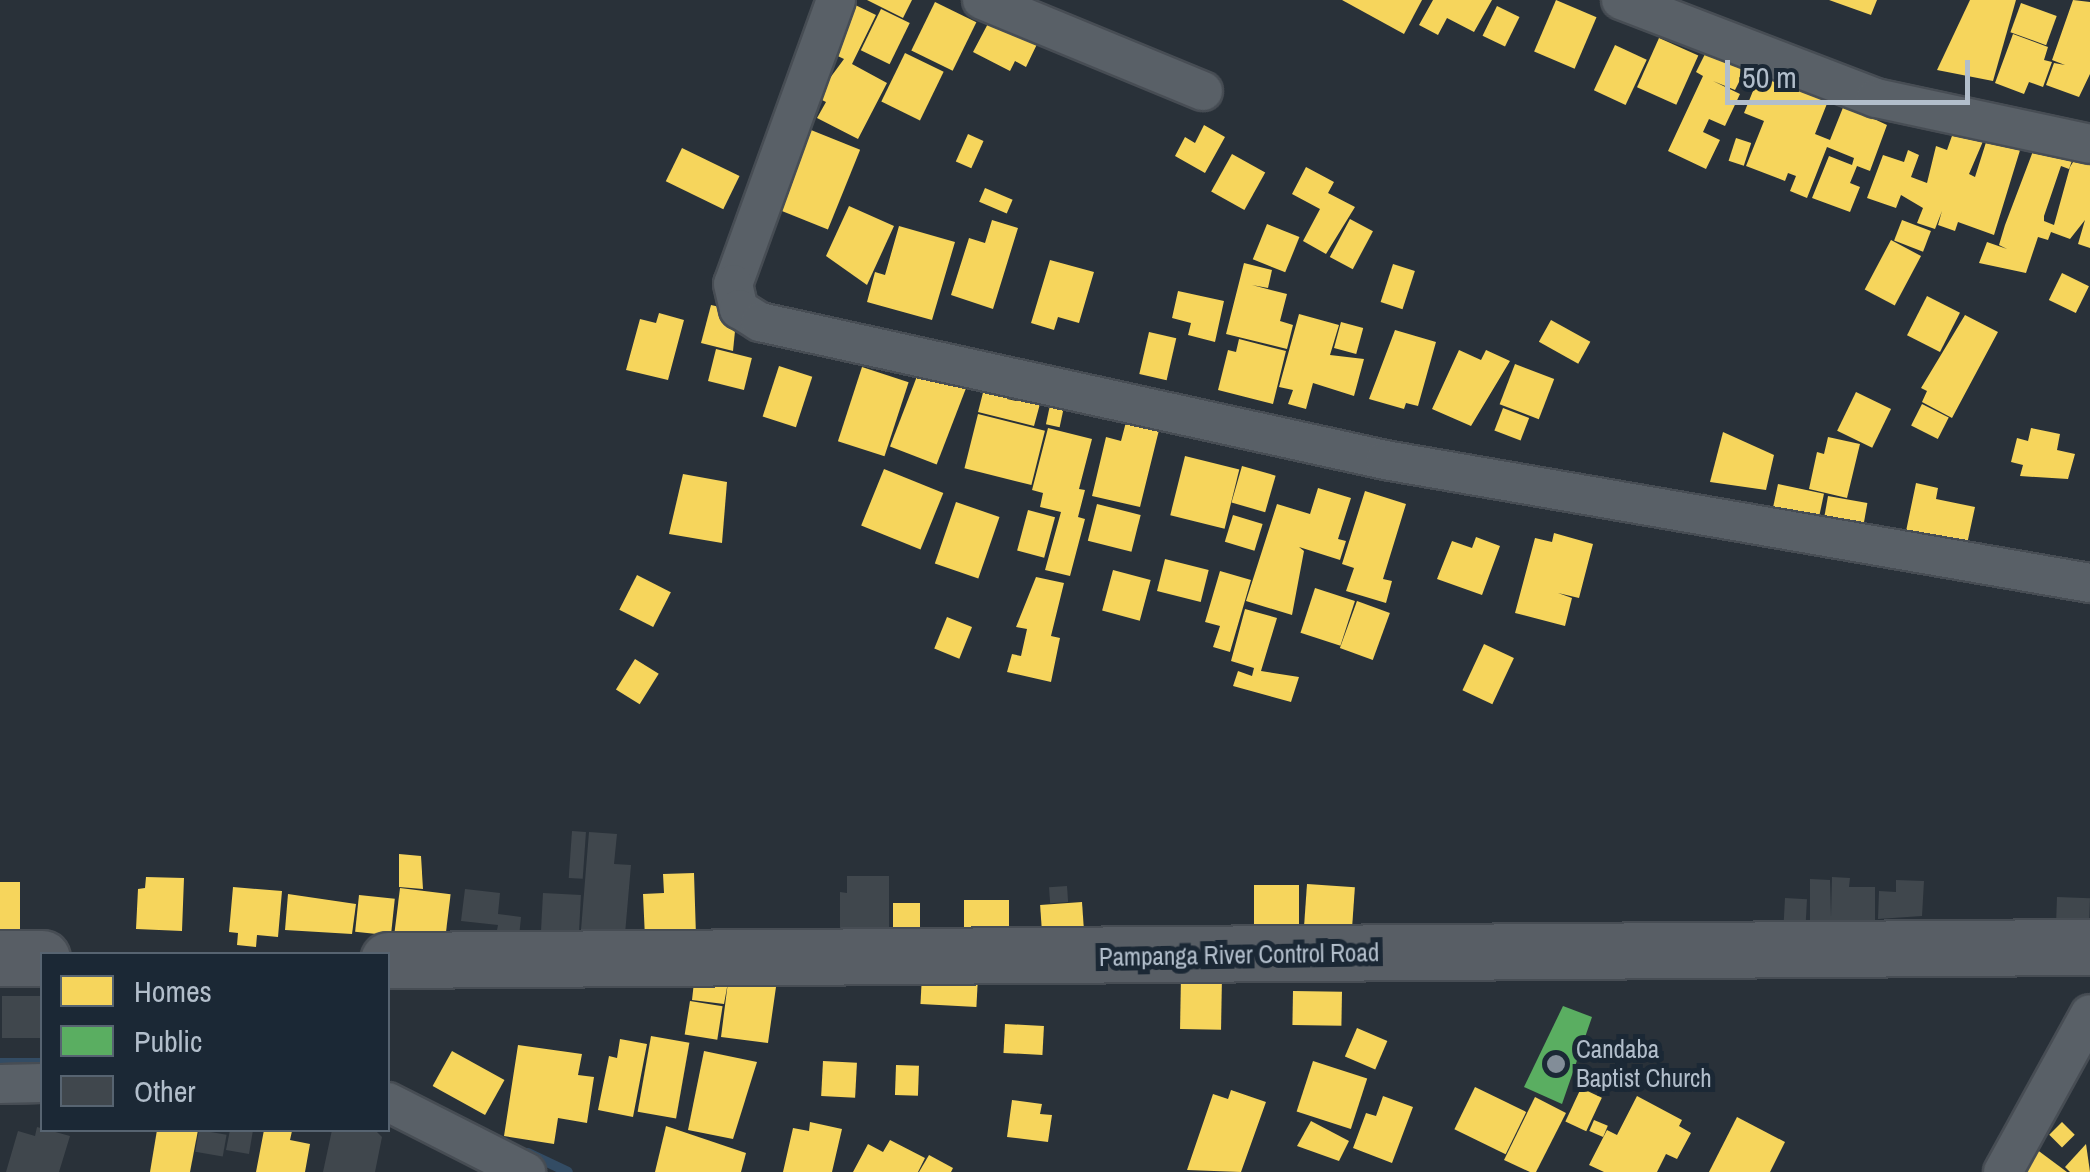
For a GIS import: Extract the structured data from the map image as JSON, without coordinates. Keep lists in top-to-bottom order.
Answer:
{
  "streets": {
    "main road": ["Pampanga River Control Road"]
  },
  "places": ["Candaba Baptist Church"],
  "legend": ["Homes", "Public", "Other"],
  "scale_bar": "50 m"
}
